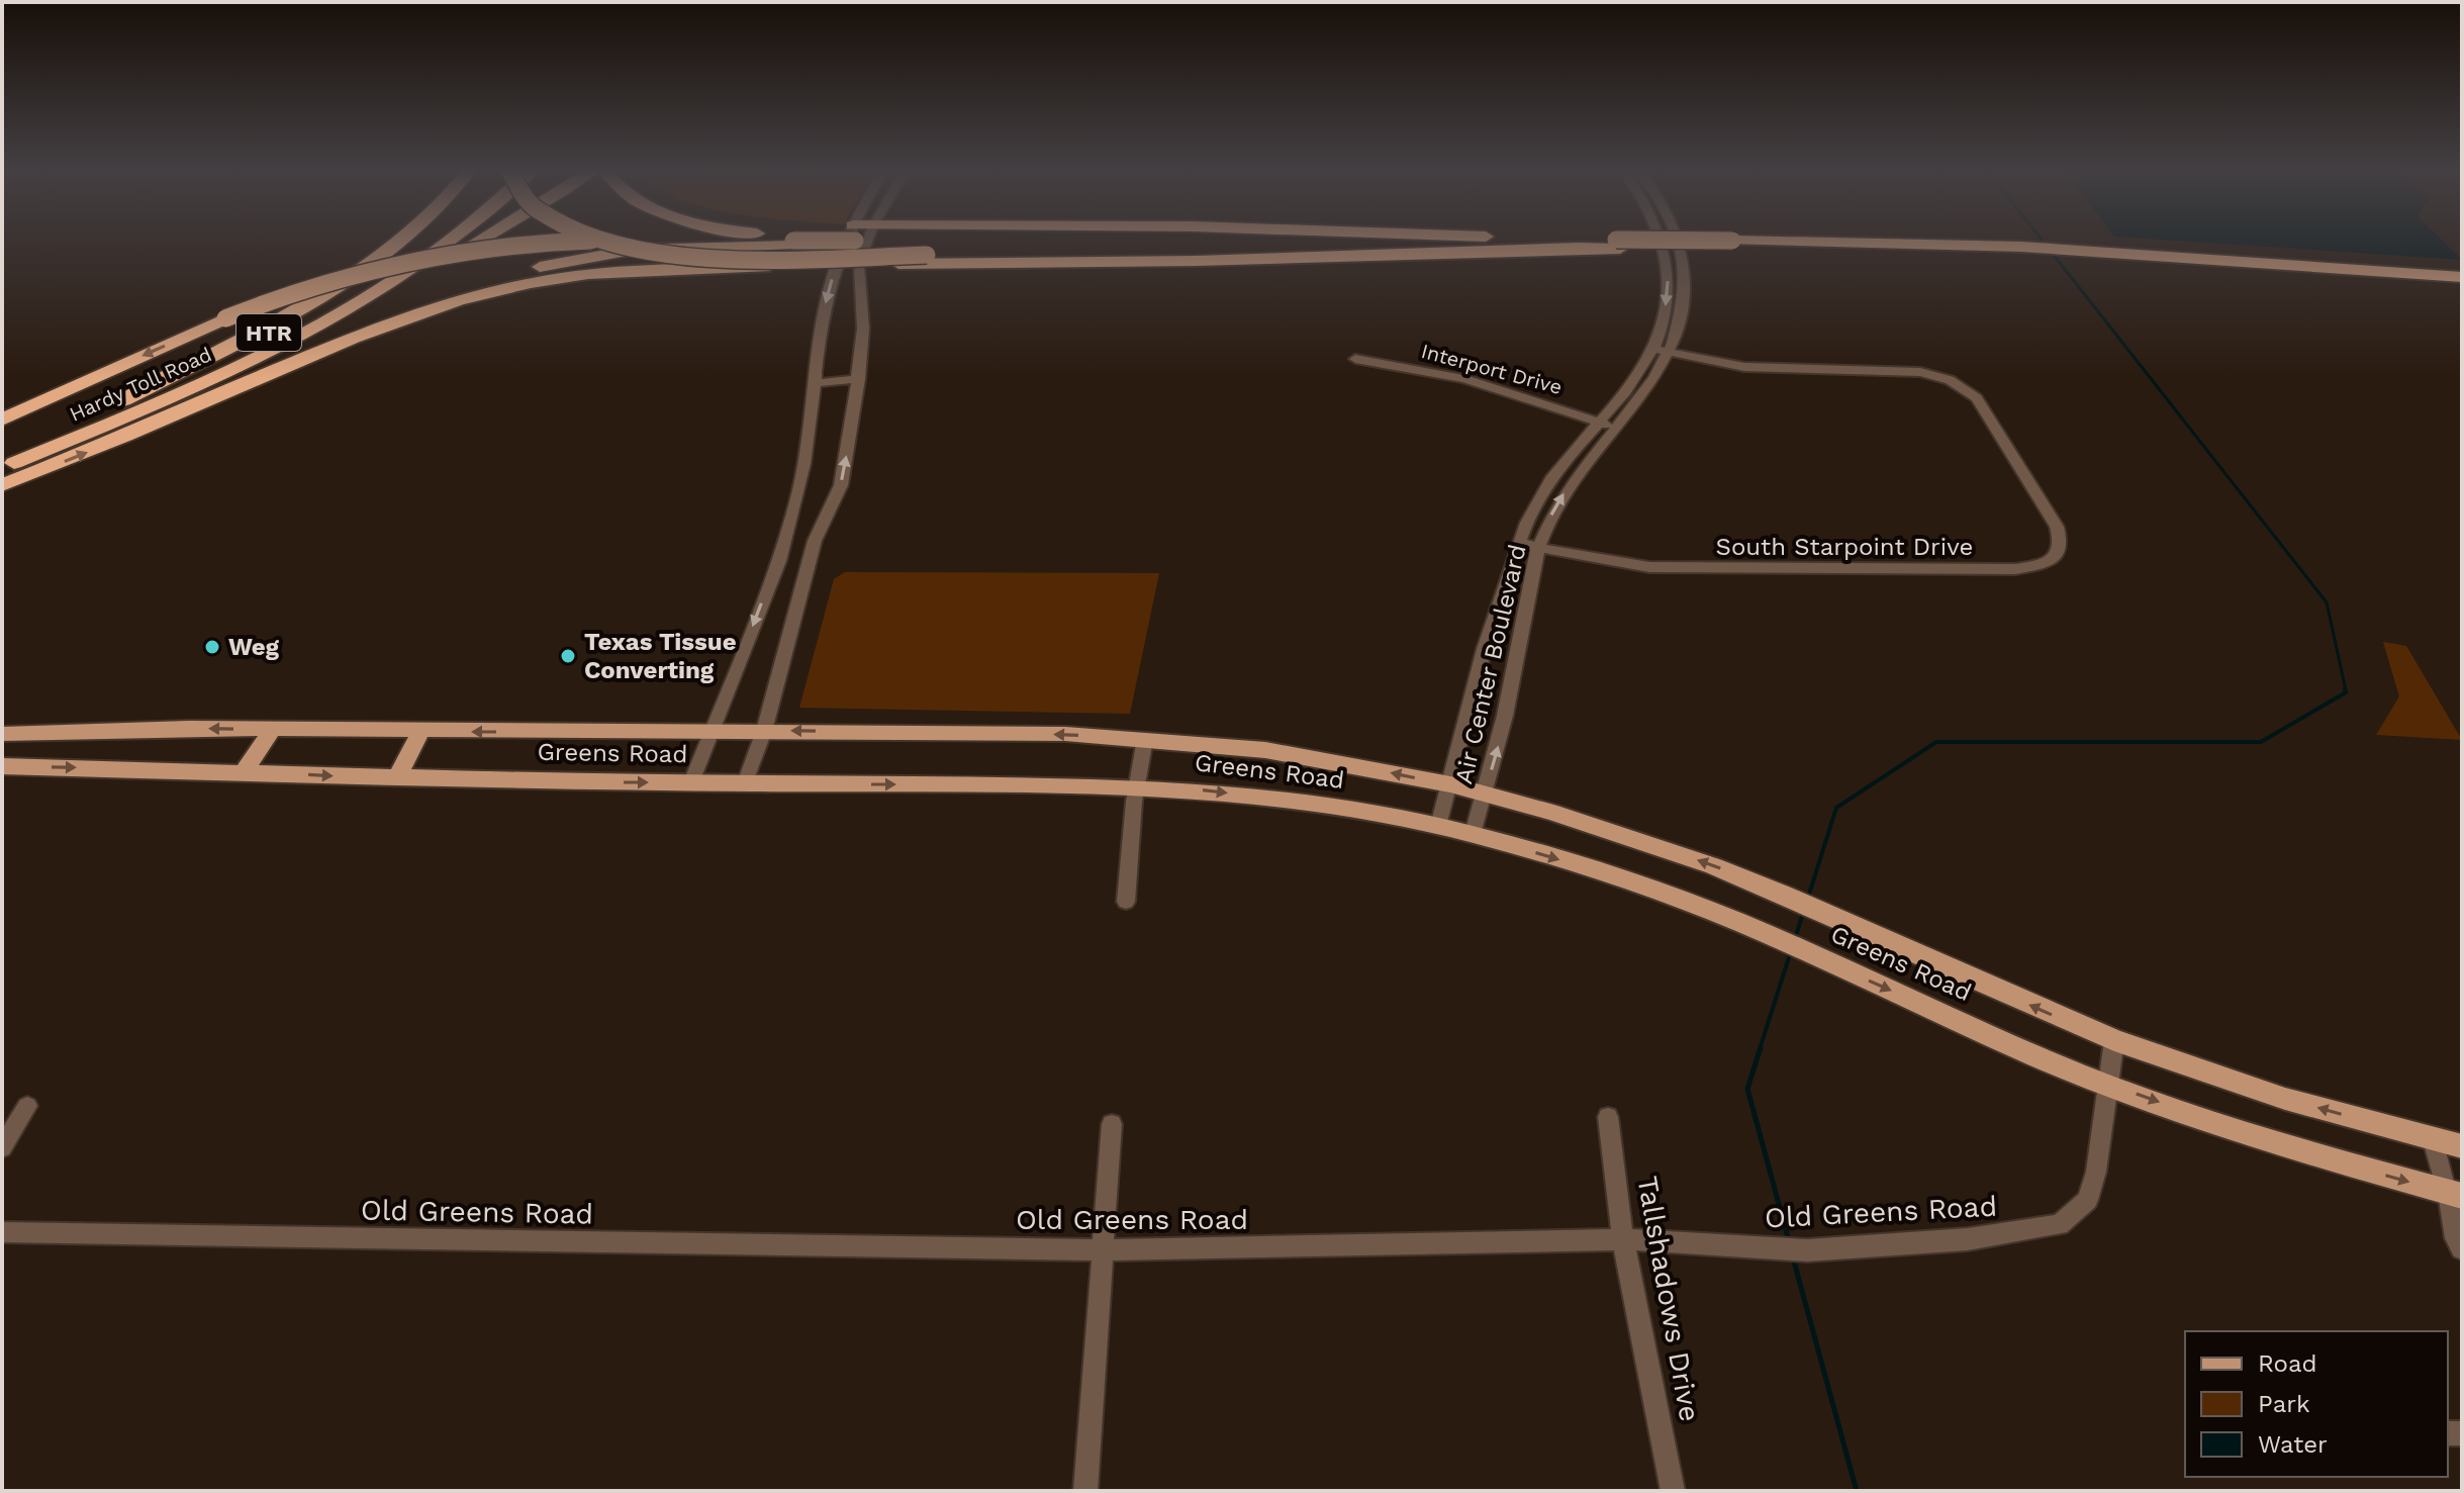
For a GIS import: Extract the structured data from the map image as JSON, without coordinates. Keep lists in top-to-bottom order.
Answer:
{
  "streets": {
    "highway": ["HTR", "Hardy Toll Road"],
    "main road": ["Greens Road"],
    "street": [
      "Interport Drive",
      "South Starpoint Drive",
      "Air Center Boulevard",
      "Old Greens Road",
      "Tallshadows Drive"
    ]
  },
  "crossings": [
    ["Interport Drive", "Air Center Boulevard"],
    ["South Starpoint Drive", "Air Center Boulevard"],
    ["Air Center Boulevard", "Greens Road"],
    ["Greens Road", "Old Greens Road"],
    ["Old Greens Road", "Tallshadows Drive"]
  ],
  "places": ["Weg", "Texas Tissue Converting"],
  "legend": ["Road", "Park", "Water"]
}
